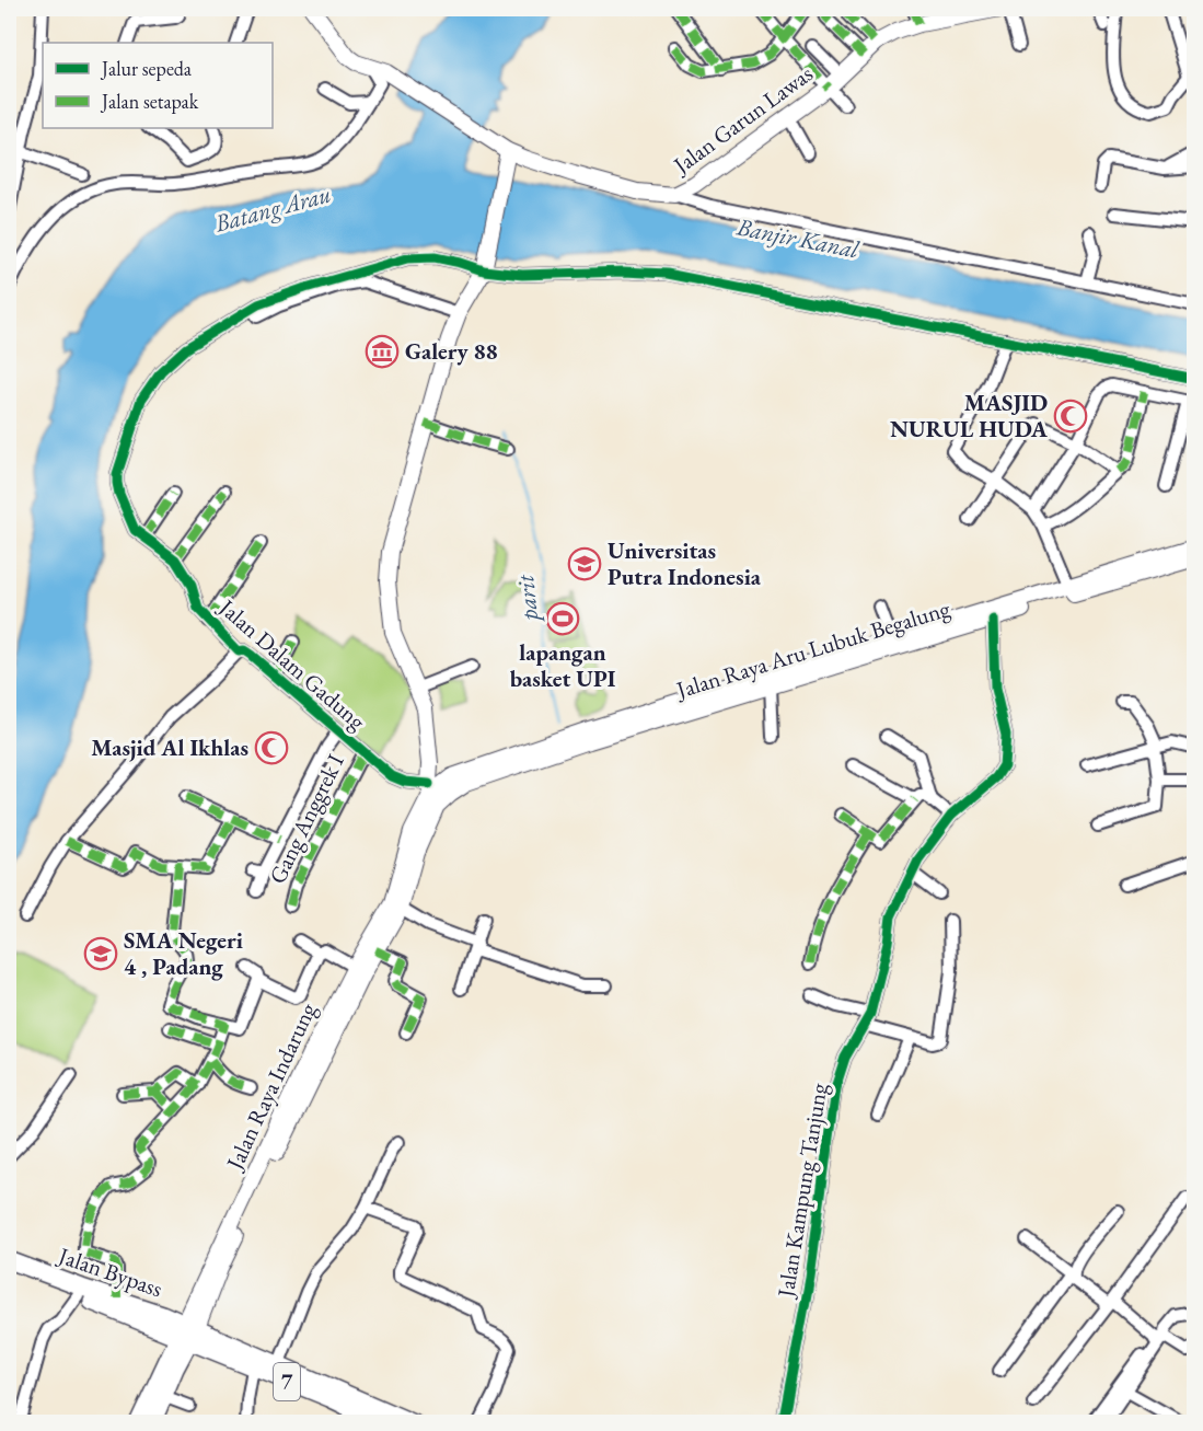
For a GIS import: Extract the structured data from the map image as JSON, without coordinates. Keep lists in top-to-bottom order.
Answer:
{
  "streets": {
    "highway": ["Jalan Raya Indarung", "Jalan Bypass", "7"],
    "main road": ["Jalan Garun Lawas", "Jalan Raya Aru Lubuk Begalung"],
    "street": ["Jalan Dalam Gadung", "Gang Anggrek I", "Jalan Kampung Tanjung"]
  },
  "crossings": [
    ["Jalan Raya Aru Lubuk Begalung", "Jalan Raya Indarung"],
    ["Jalan Raya Aru Lubuk Begalung", "Jalan Kampung Tanjung"],
    ["Jalan Dalam Gadung", "Gang Anggrek I"],
    ["Jalan Dalam Gadung", "Jalan Raya Indarung"],
    ["Jalan Raya Indarung", "Jalan Bypass"],
    ["Jalan Raya Indarung", "7"],
    ["Jalan Bypass", "7"]
  ],
  "water": ["Batang Arau", "Banjir Kanal", "parit"],
  "places": {
    "museum": ["Galery 88"],
    "mosque": ["MASJID NURUL HUDA", "Masjid Al Ikhlas"],
    "school or university": ["Universitas Putra Indonesia", "SMA Negeri 4 , Padang"],
    "sports": ["lapangan basket UPI"]
  },
  "legend": ["Jalur sepeda", "Jalan setapak"]
}
